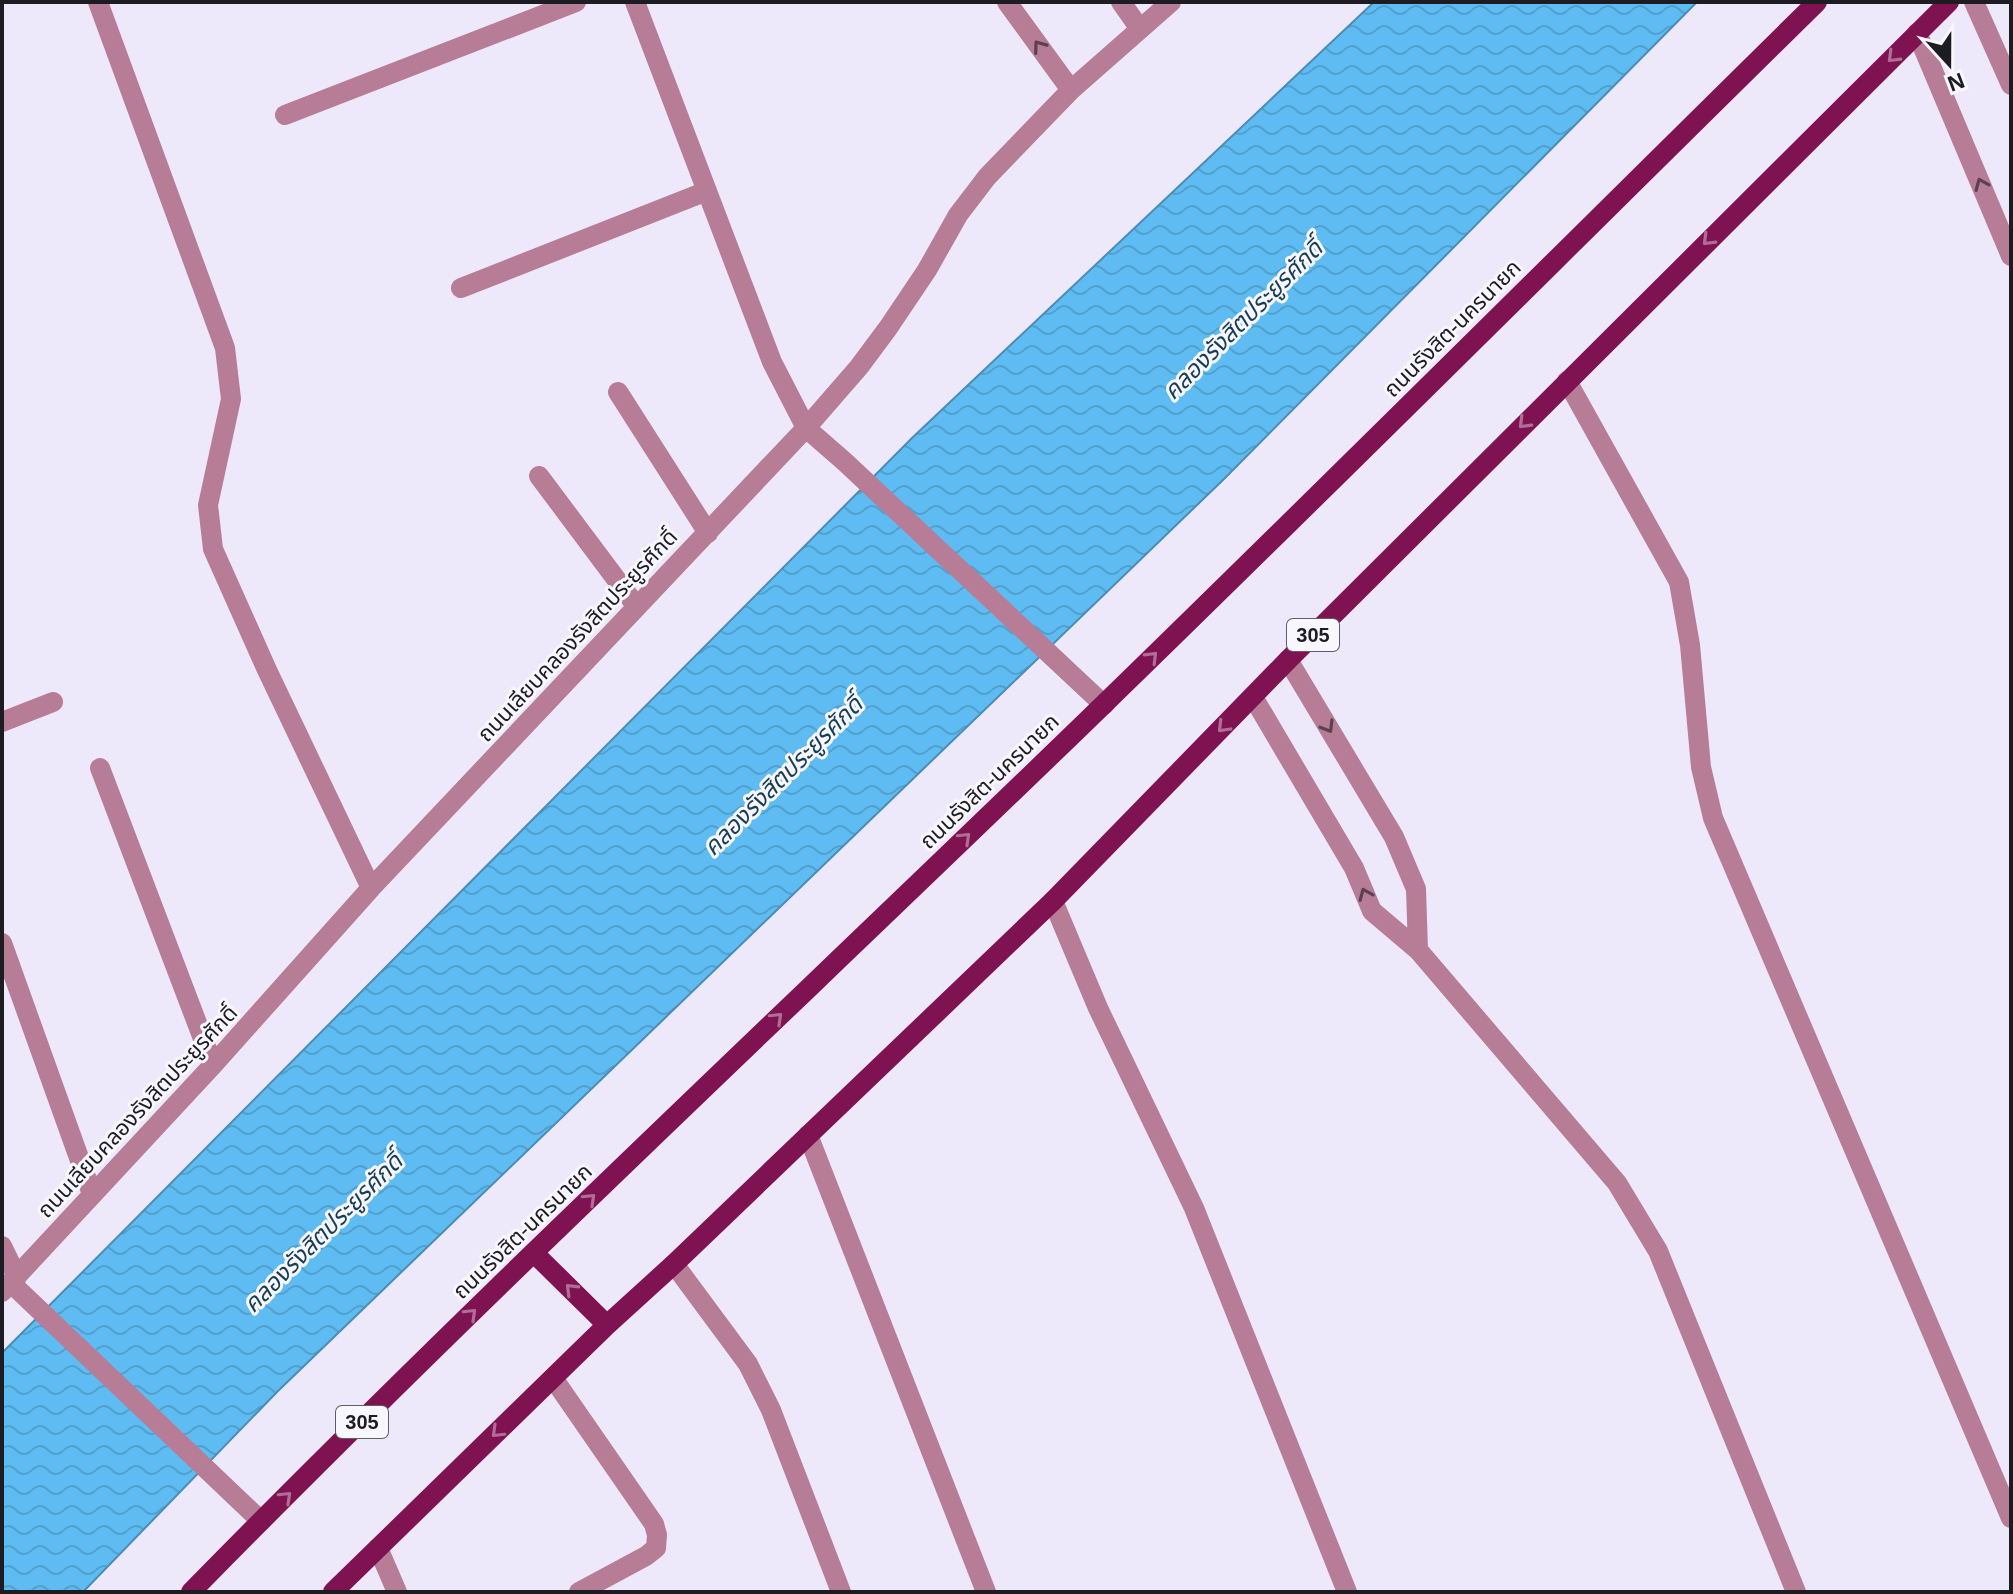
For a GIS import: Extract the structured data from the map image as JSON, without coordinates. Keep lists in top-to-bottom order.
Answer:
{
  "streets": {
    "main road": ["ถนนรังสิต-นครนายก", "305"],
    "street": ["ถนนเลียบคลองรังสิตประยูรศักดิ์"]
  },
  "water": ["คลองรังสิตประยูรศักดิ์"],
  "north": "bottom"
}
